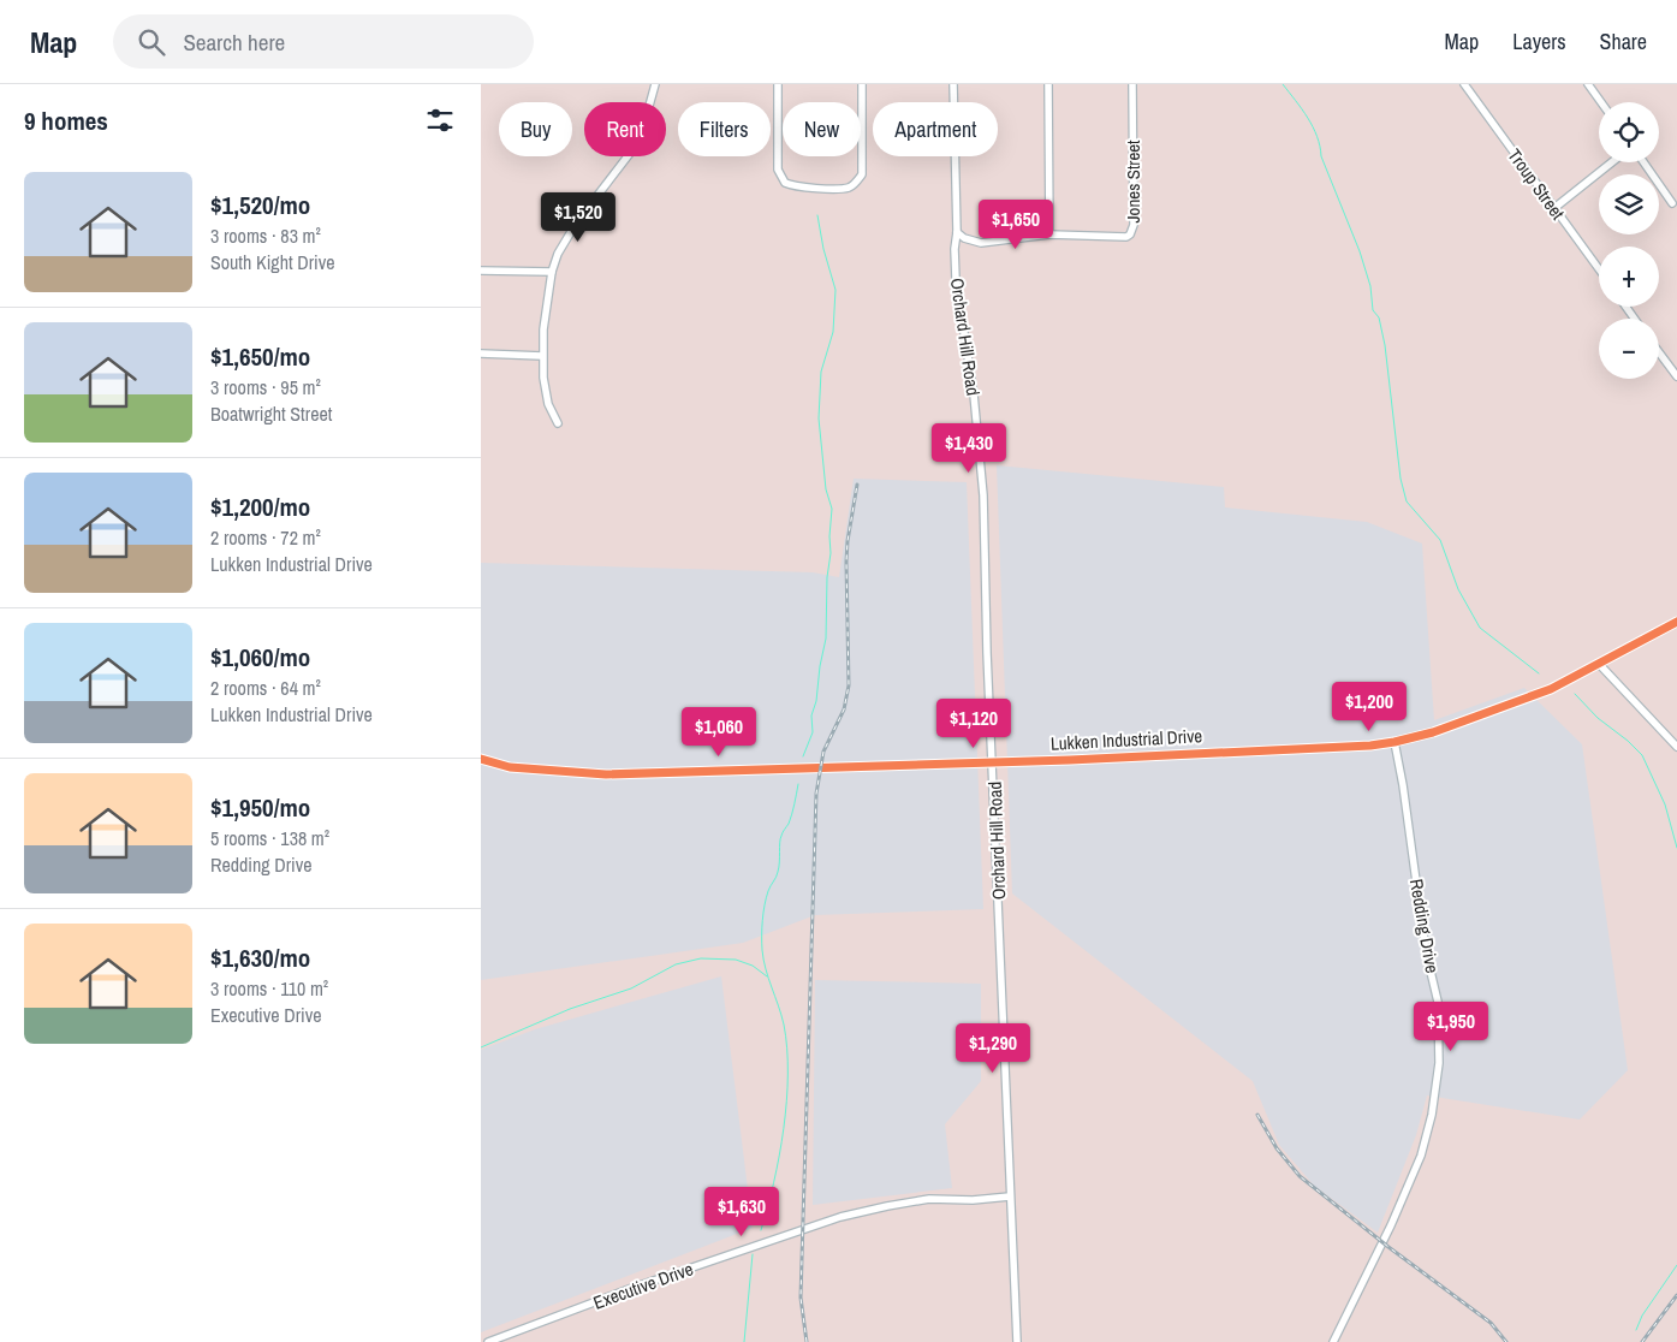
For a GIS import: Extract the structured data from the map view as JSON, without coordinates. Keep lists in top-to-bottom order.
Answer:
{
  "streets": {
    "main road": ["Lukken Industrial Drive"],
    "street": [
      "Jones Street",
      "Troup Street",
      "Orchard Hill Road",
      "Redding Drive",
      "Executive Drive"
    ]
  },
  "crossings": [
    ["Orchard Hill Road", "Lukken Industrial Drive"],
    ["Orchard Hill Road", "Executive Drive"],
    ["Lukken Industrial Drive", "Redding Drive"]
  ],
  "page": {
    "header": "Map",
    "search": "Search here",
    "nav": ["Map", "Layers", "Share"],
    "heading": "9 homes",
    "map_buttons": ["+", "−"],
    "chip": [
      "Buy",
      "Rent",
      "Filters",
      "New",
      "Apartment"
    ],
    "list": [
      {
        "name": "$1,520/mo",
        "note": "3 rooms · 83 m² · South Kight Drive"
      },
      {
        "name": "$1,650/mo",
        "note": "3 rooms · 95 m² · Boatwright Street"
      },
      {
        "name": "$1,200/mo",
        "note": "2 rooms · 72 m² · Lukken Industrial Drive"
      },
      {
        "name": "$1,060/mo",
        "note": "2 rooms · 64 m² · Lukken Industrial Drive"
      },
      {
        "name": "$1,950/mo",
        "note": "5 rooms · 138 m² · Redding Drive"
      },
      {
        "name": "$1,630/mo",
        "note": "3 rooms · 110 m² · Executive Drive"
      }
    ],
    "price": [
      "$1,520",
      "$1,650",
      "$1,430",
      "$1,200",
      "$1,120",
      "$1,060",
      "$1,950",
      "$1,290",
      "$1,630"
    ]
  }
}
